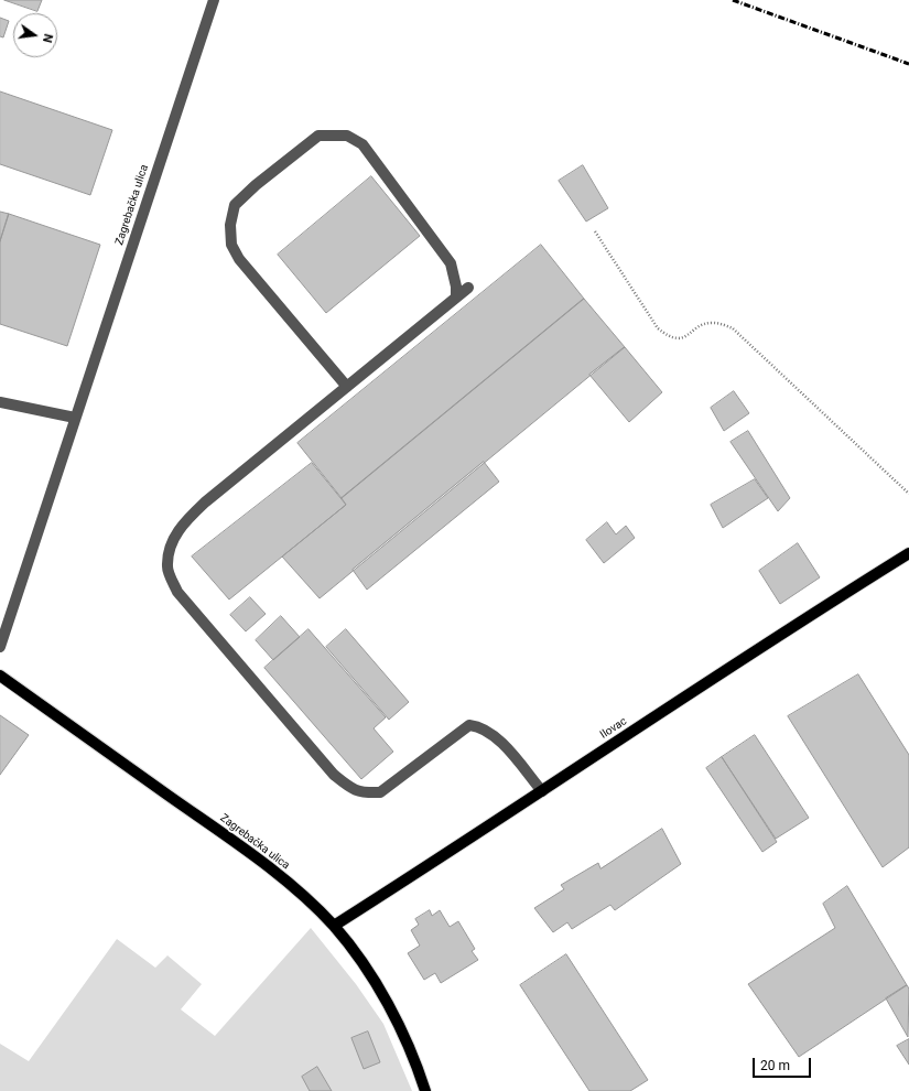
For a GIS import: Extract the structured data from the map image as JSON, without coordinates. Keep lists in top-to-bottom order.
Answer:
{
  "streets": {
    "main road": ["Zagrebačka ulica", "Ilovac"]
  },
  "crossings": [
    ["Zagrebačka ulica", "Ilovac"]
  ],
  "scale_bar": "20 m",
  "north": "right"
}
